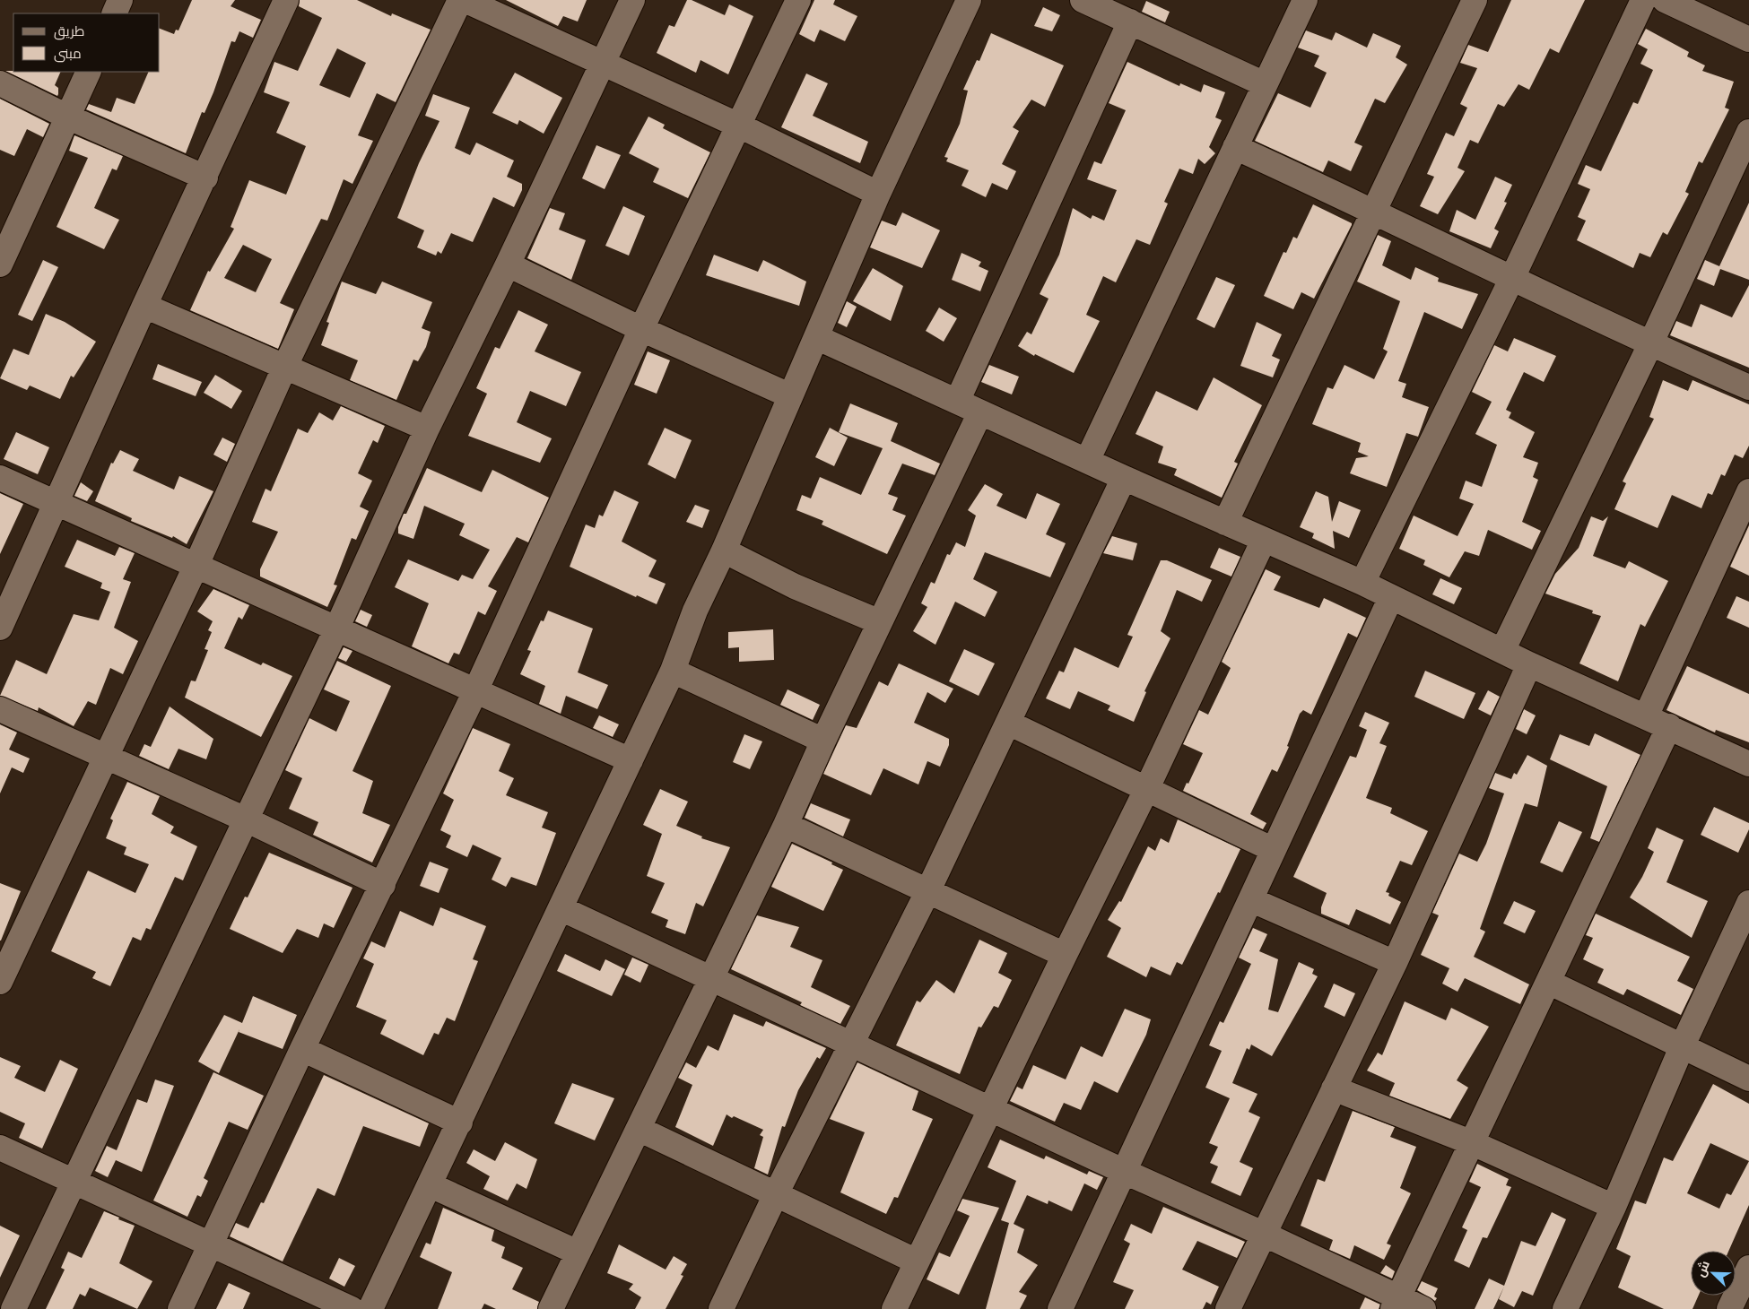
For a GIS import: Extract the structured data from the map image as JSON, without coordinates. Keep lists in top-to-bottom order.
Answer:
{
  "legend": ["طريق", "مبنى"],
  "north": "top left"
}
